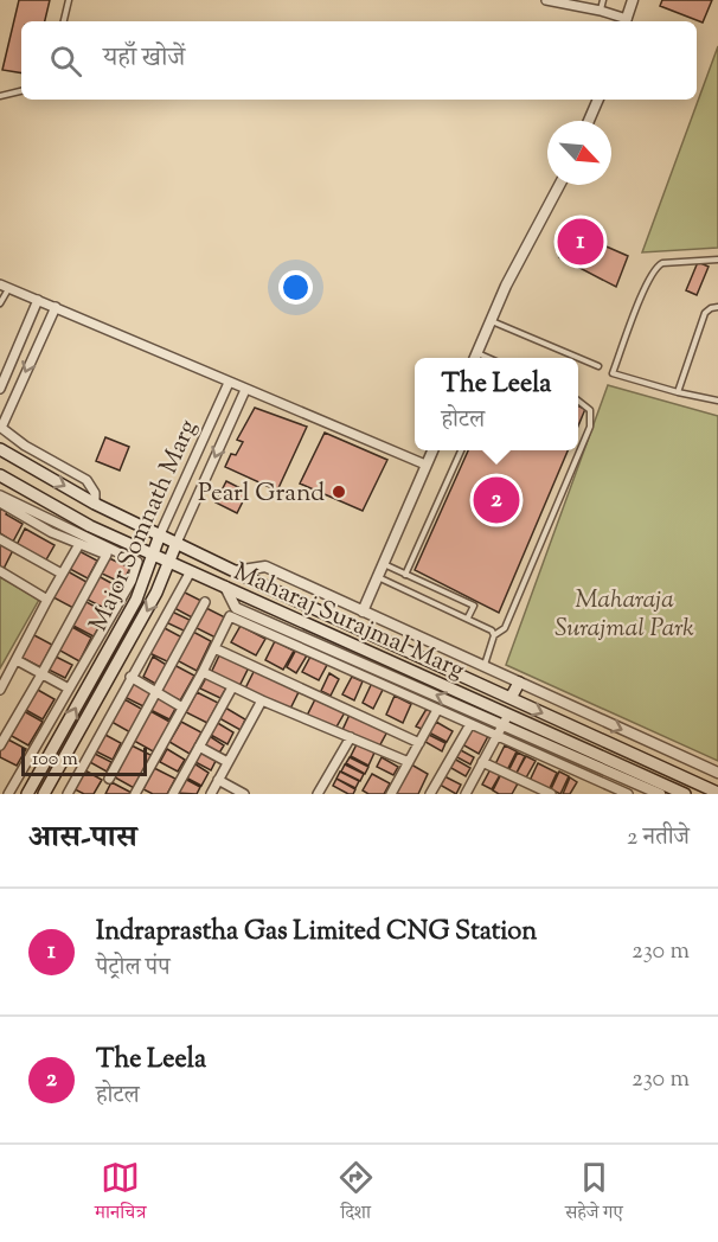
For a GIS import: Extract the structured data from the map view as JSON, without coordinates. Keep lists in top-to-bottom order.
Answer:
{
  "streets": {
    "main road": ["Major Somnath Marg", "Maharaj Surajmal Marg"]
  },
  "crossings": [
    ["Major Somnath Marg", "Maharaj Surajmal Marg"]
  ],
  "parks": ["Maharaja Surajmal Park"],
  "places": ["Pearl Grand"],
  "scale_bar": "100 m",
  "north": "bottom right",
  "page": {
    "search": "यहाँ खोजें",
    "pins": ["1", "2"],
    "popup": ["The Leela", "होटल"],
    "scale": "100 m",
    "heading": ["आस-पास", "2 नतीजे"],
    "list": [
      {
        "mark": "1",
        "name": "Indraprastha Gas Limited CNG Station",
        "note": "पेट्रोल पंप",
        "value": "230 m"
      },
      {
        "mark": "2",
        "name": "The Leela",
        "note": "होटल",
        "value": "230 m"
      }
    ],
    "nav": ["मानचित्र", "दिशा", "सहेजे गए"]
  }
}
